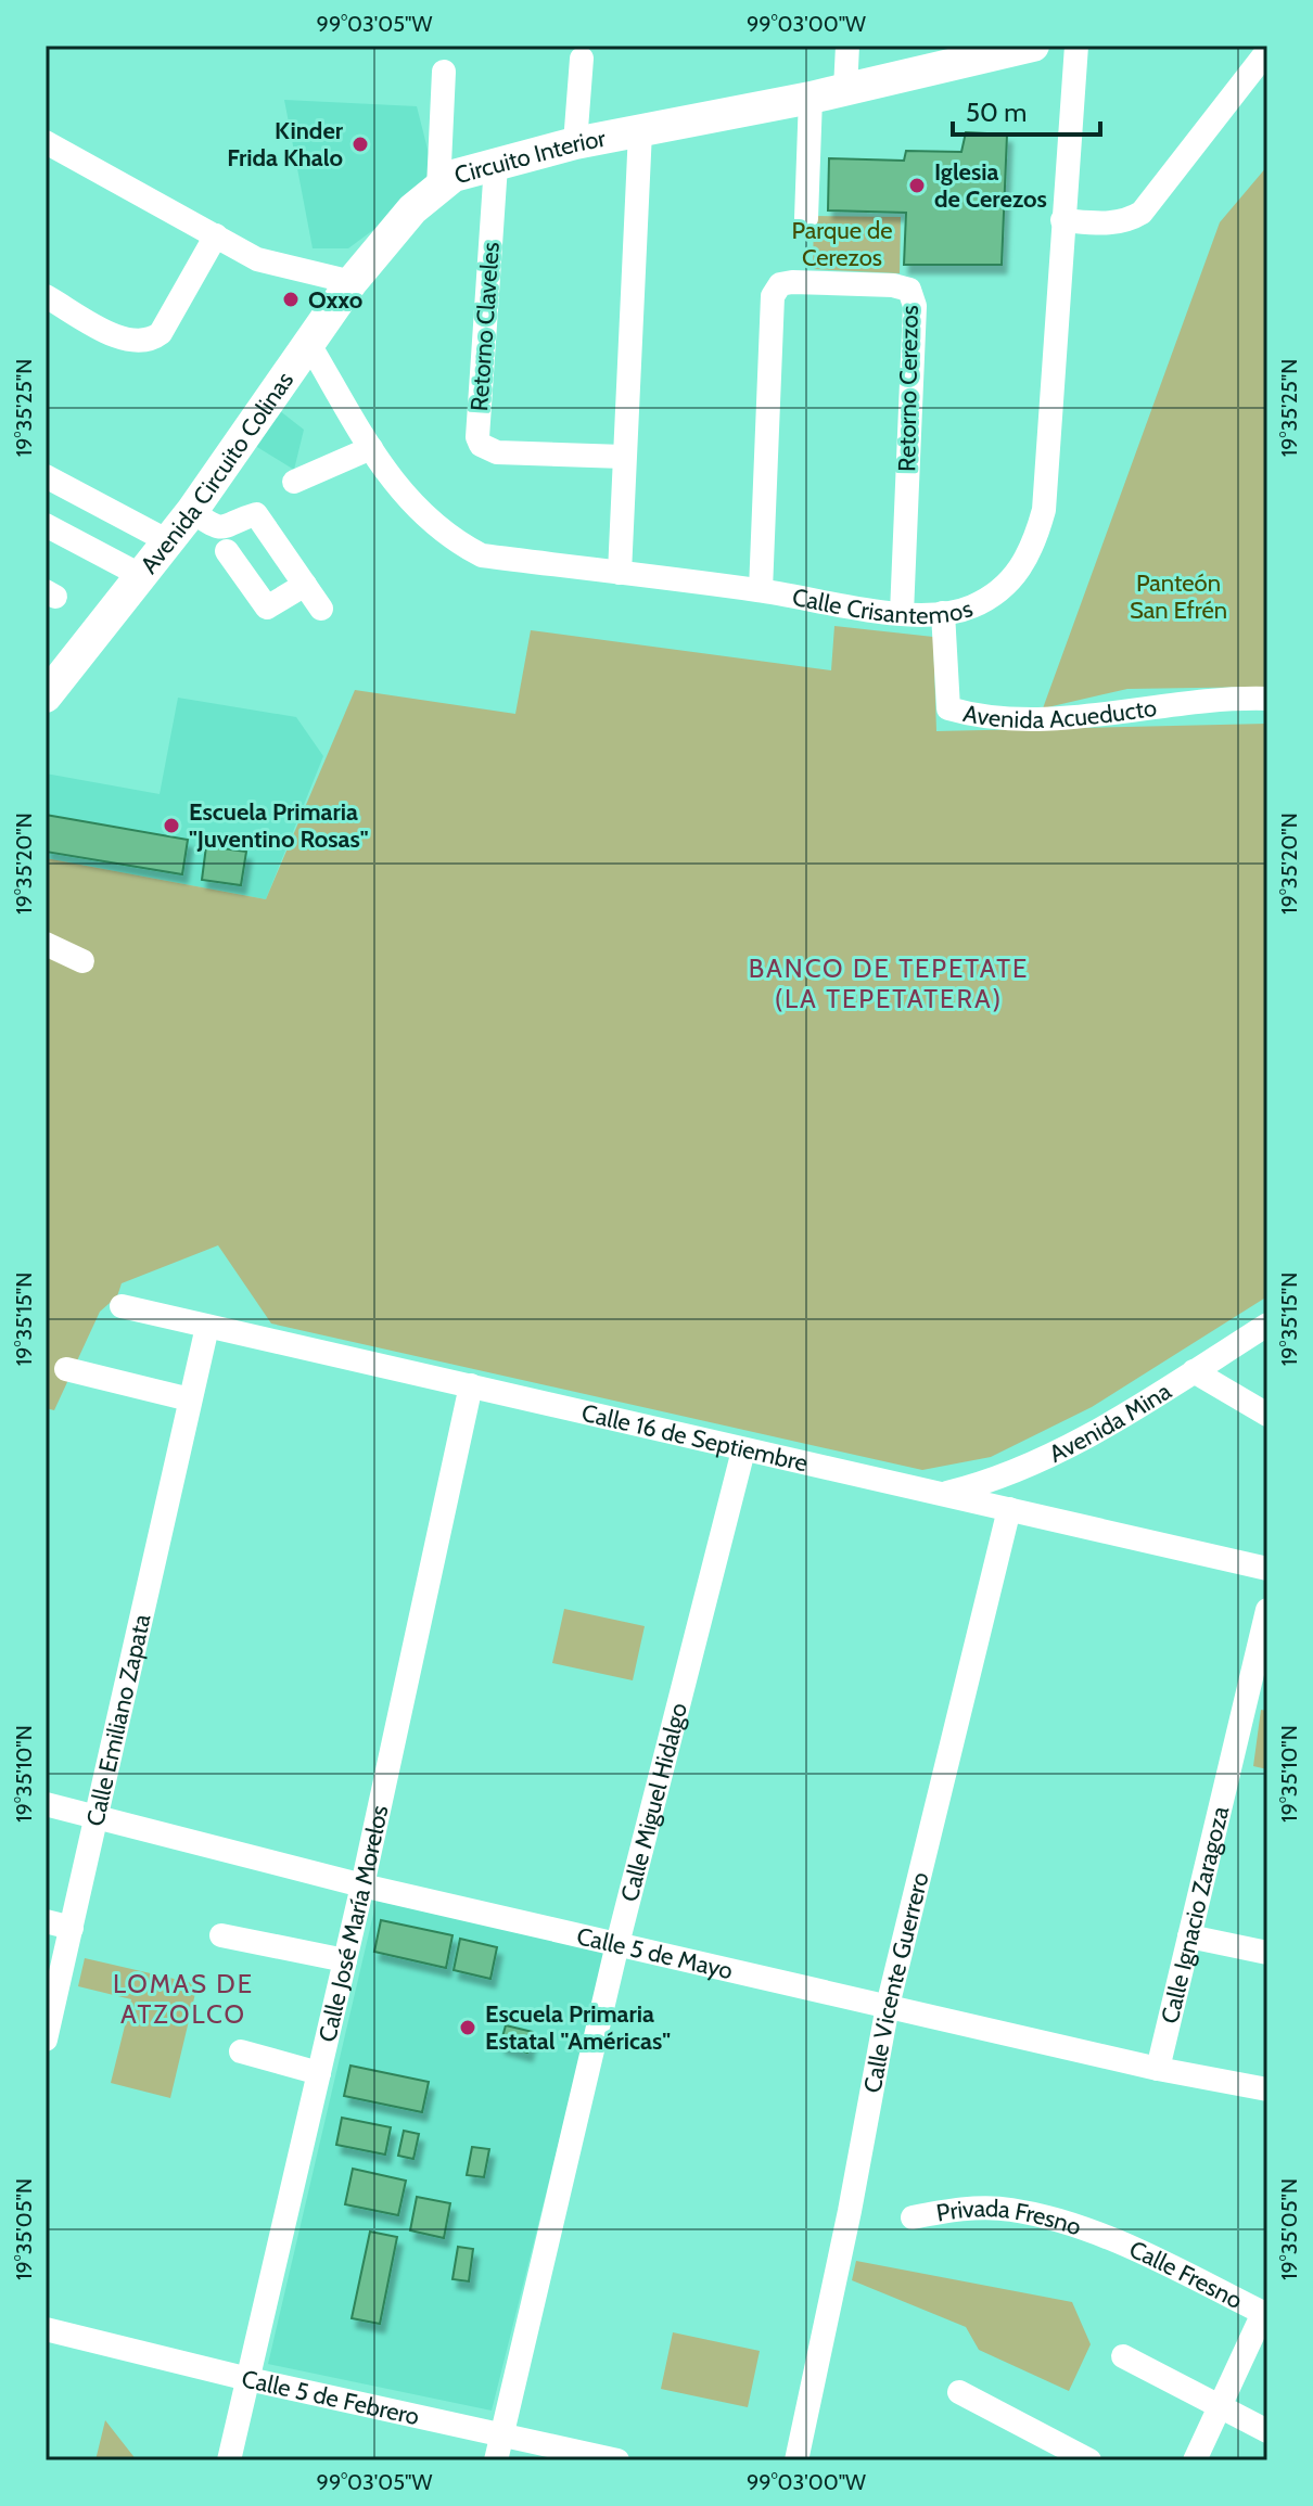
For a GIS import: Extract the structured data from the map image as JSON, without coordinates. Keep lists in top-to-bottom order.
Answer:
{
  "streets": {
    "main road": ["Circuito Interior", "Avenida Circuito Colinas"],
    "street": [
      "Retorno Claveles",
      "Retorno Cerezos",
      "Calle Crisantemos",
      "Avenida Acueducto",
      "Avenida Mina",
      "Calle 16 de Septiembre",
      "Calle Emiliano Zapata",
      "Calle Miguel Hidalgo",
      "Calle Ignacio Zaragoza",
      "Calle José María Morelos",
      "Calle 5 de Mayo",
      "Calle Vicente Guerrero",
      "Privada Fresno",
      "Calle Fresno",
      "Calle 5 de Febrero"
    ]
  },
  "crossings": [
    ["Circuito Interior", "Retorno Claveles"],
    ["Circuito Interior", "Avenida Circuito Colinas"],
    ["Retorno Cerezos", "Calle Crisantemos"],
    ["Avenida Circuito Colinas", "Calle Crisantemos"],
    ["Calle Crisantemos", "Avenida Acueducto"],
    ["Avenida Mina", "Calle 16 de Septiembre"],
    ["Calle 16 de Septiembre", "Calle Emiliano Zapata"],
    ["Calle 16 de Septiembre", "Calle Miguel Hidalgo"],
    ["Calle 16 de Septiembre", "Calle José María Morelos"],
    ["Calle 16 de Septiembre", "Calle Vicente Guerrero"],
    ["Calle Emiliano Zapata", "Calle 5 de Mayo"],
    ["Calle Miguel Hidalgo", "Calle 5 de Mayo"],
    ["Calle Miguel Hidalgo", "Calle 5 de Febrero"],
    ["Calle Ignacio Zaragoza", "Calle 5 de Mayo"],
    ["Calle José María Morelos", "Calle 5 de Mayo"],
    ["Calle José María Morelos", "Calle 5 de Febrero"],
    ["Calle 5 de Mayo", "Calle Vicente Guerrero"],
    ["Privada Fresno", "Calle Fresno"]
  ],
  "districts": ["BANCO DE TEPETATE (LA TEPETATERA)", "LOMAS DE ATZOLCO"],
  "parks": ["Parque de Cerezos", "Panteón San Efrén"],
  "places": [
    "Kinder Frida Khalo",
    "Iglesia de Cerezos",
    "Oxxo",
    "Escuela Primaria \"Juventino Rosas\"",
    "Escuela Primaria Estatal \"Américas\""
  ],
  "scale_bar": "50 m",
  "coordinates": [
    "99°03'05\"W",
    "99°03'00\"W",
    "19°35'25\"N",
    "19°35'20\"N",
    "19°35'15\"N",
    "19°35'10\"N",
    "19°35'05\"N"
  ]
}
